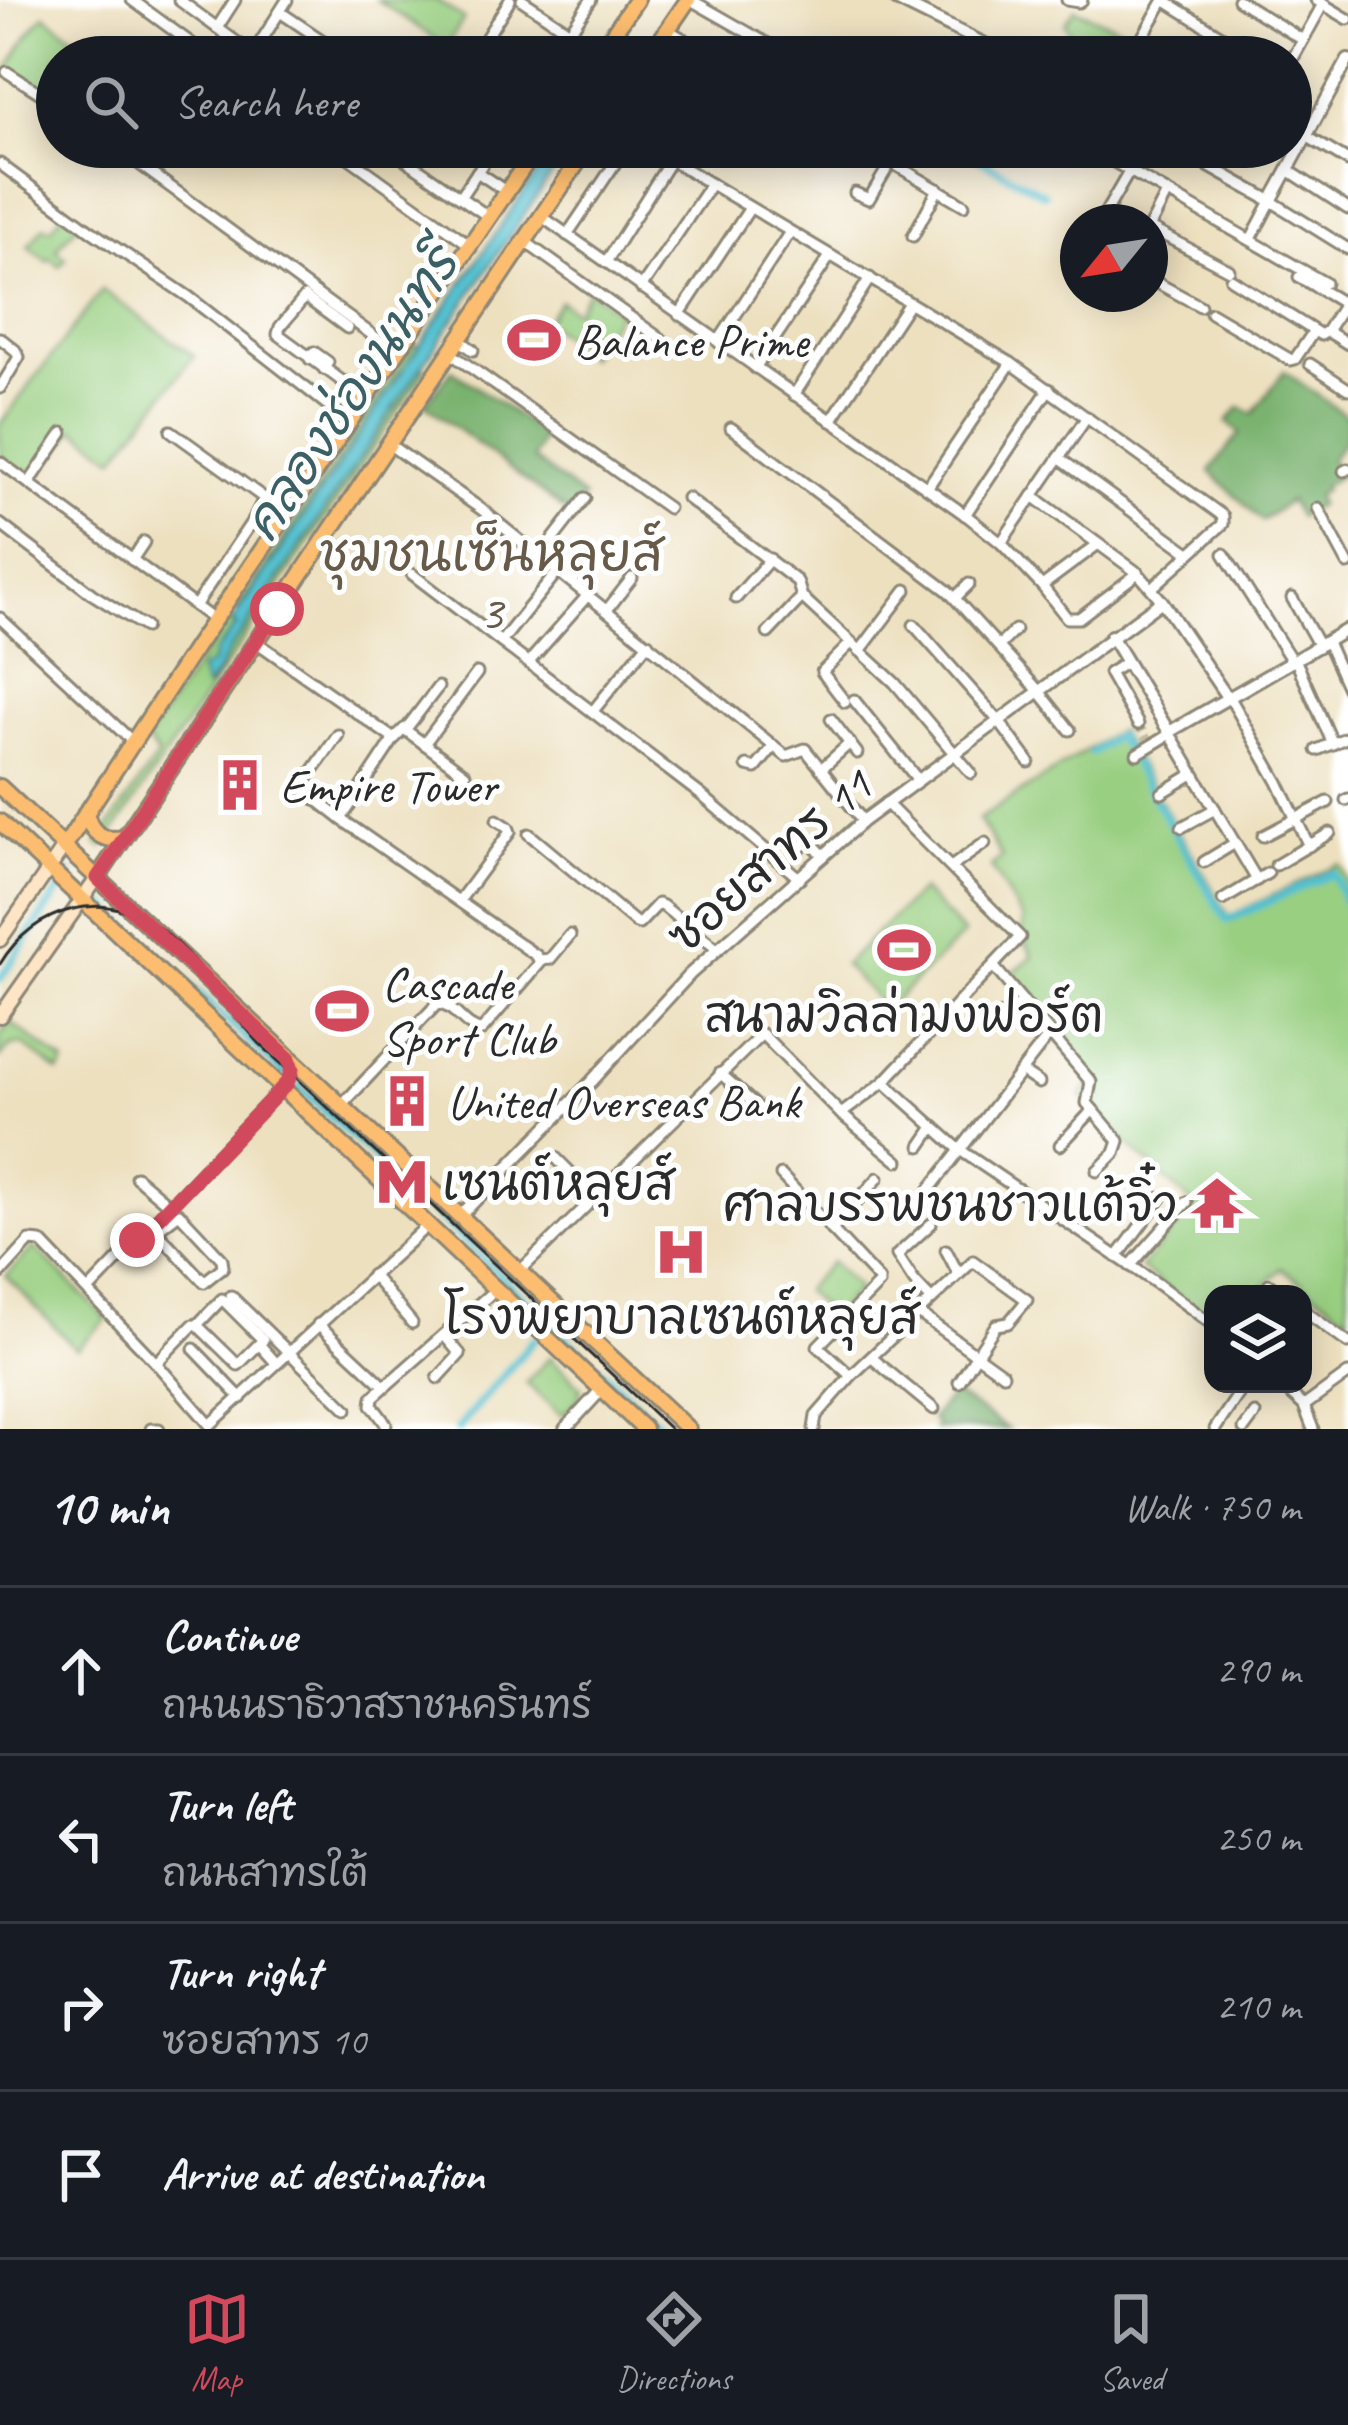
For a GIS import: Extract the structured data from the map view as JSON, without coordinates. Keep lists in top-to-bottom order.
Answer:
{
  "streets": {
    "street": ["ซอยสาทร 11"]
  },
  "districts": ["ชุมชนเซ็นหลุยส์ 3"],
  "water": ["คลองช่องนนทรี"],
  "places": {
    "sports": ["Balance Prime", "สนามวิลล่ามงฟอร์ต", "Cascade Sport Club"],
    "building": ["Empire Tower", "United Overseas Bank"],
    "metro station": ["เซนต์หลุยส์"],
    "temple": ["ศาลบรรพชนชาวแต้จิ๋ว"],
    "hospital": ["โรงพยาบาลเซนต์หลุยส์"]
  },
  "north": "bottom left",
  "page": {
    "search": "Search here",
    "heading": ["10 min", "Walk · 750 m"],
    "list": [
      ["Continue", "ถนนนราธิวาสราชนครินทร์", "290 m"],
      ["Turn left", "ถนนสาทรใต้", "250 m"],
      ["Turn right", "ซอยสาทร 10", "210 m"],
      "Arrive at destination"
    ],
    "nav": ["Map", "Directions", "Saved"]
  }
}
